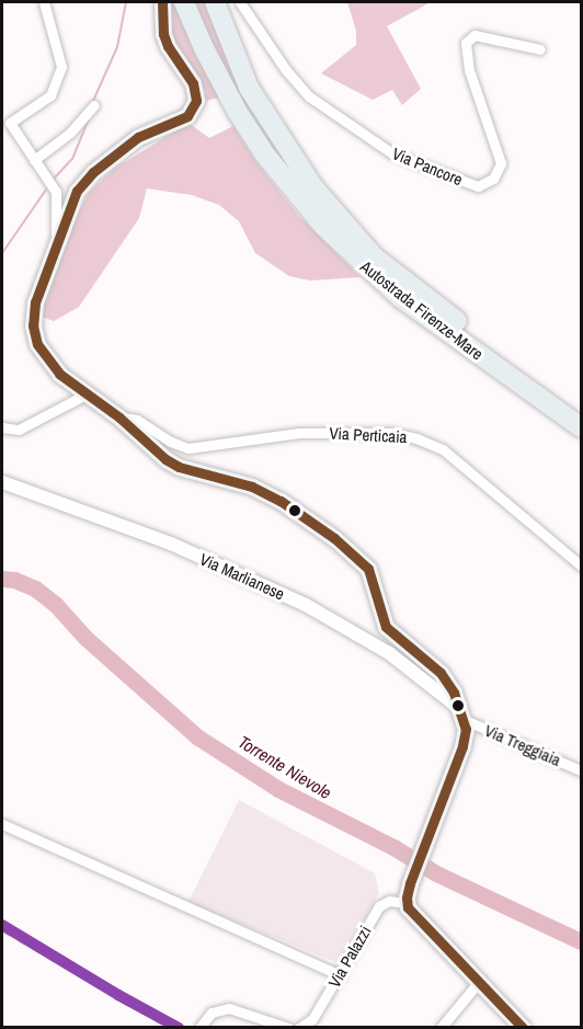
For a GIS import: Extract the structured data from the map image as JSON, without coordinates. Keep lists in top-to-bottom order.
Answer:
{
  "streets": {
    "highway": ["Autostrada Firenze-Mare"],
    "street": [
      "Via Pancore",
      "Via Perticaia",
      "Via Marlianese",
      "Via Treggiaia",
      "Via Palazzi"
    ]
  },
  "crossings": [
    ["Via Marlianese", "Via Treggiaia"]
  ],
  "water": ["Torrente Nievole"]
}
